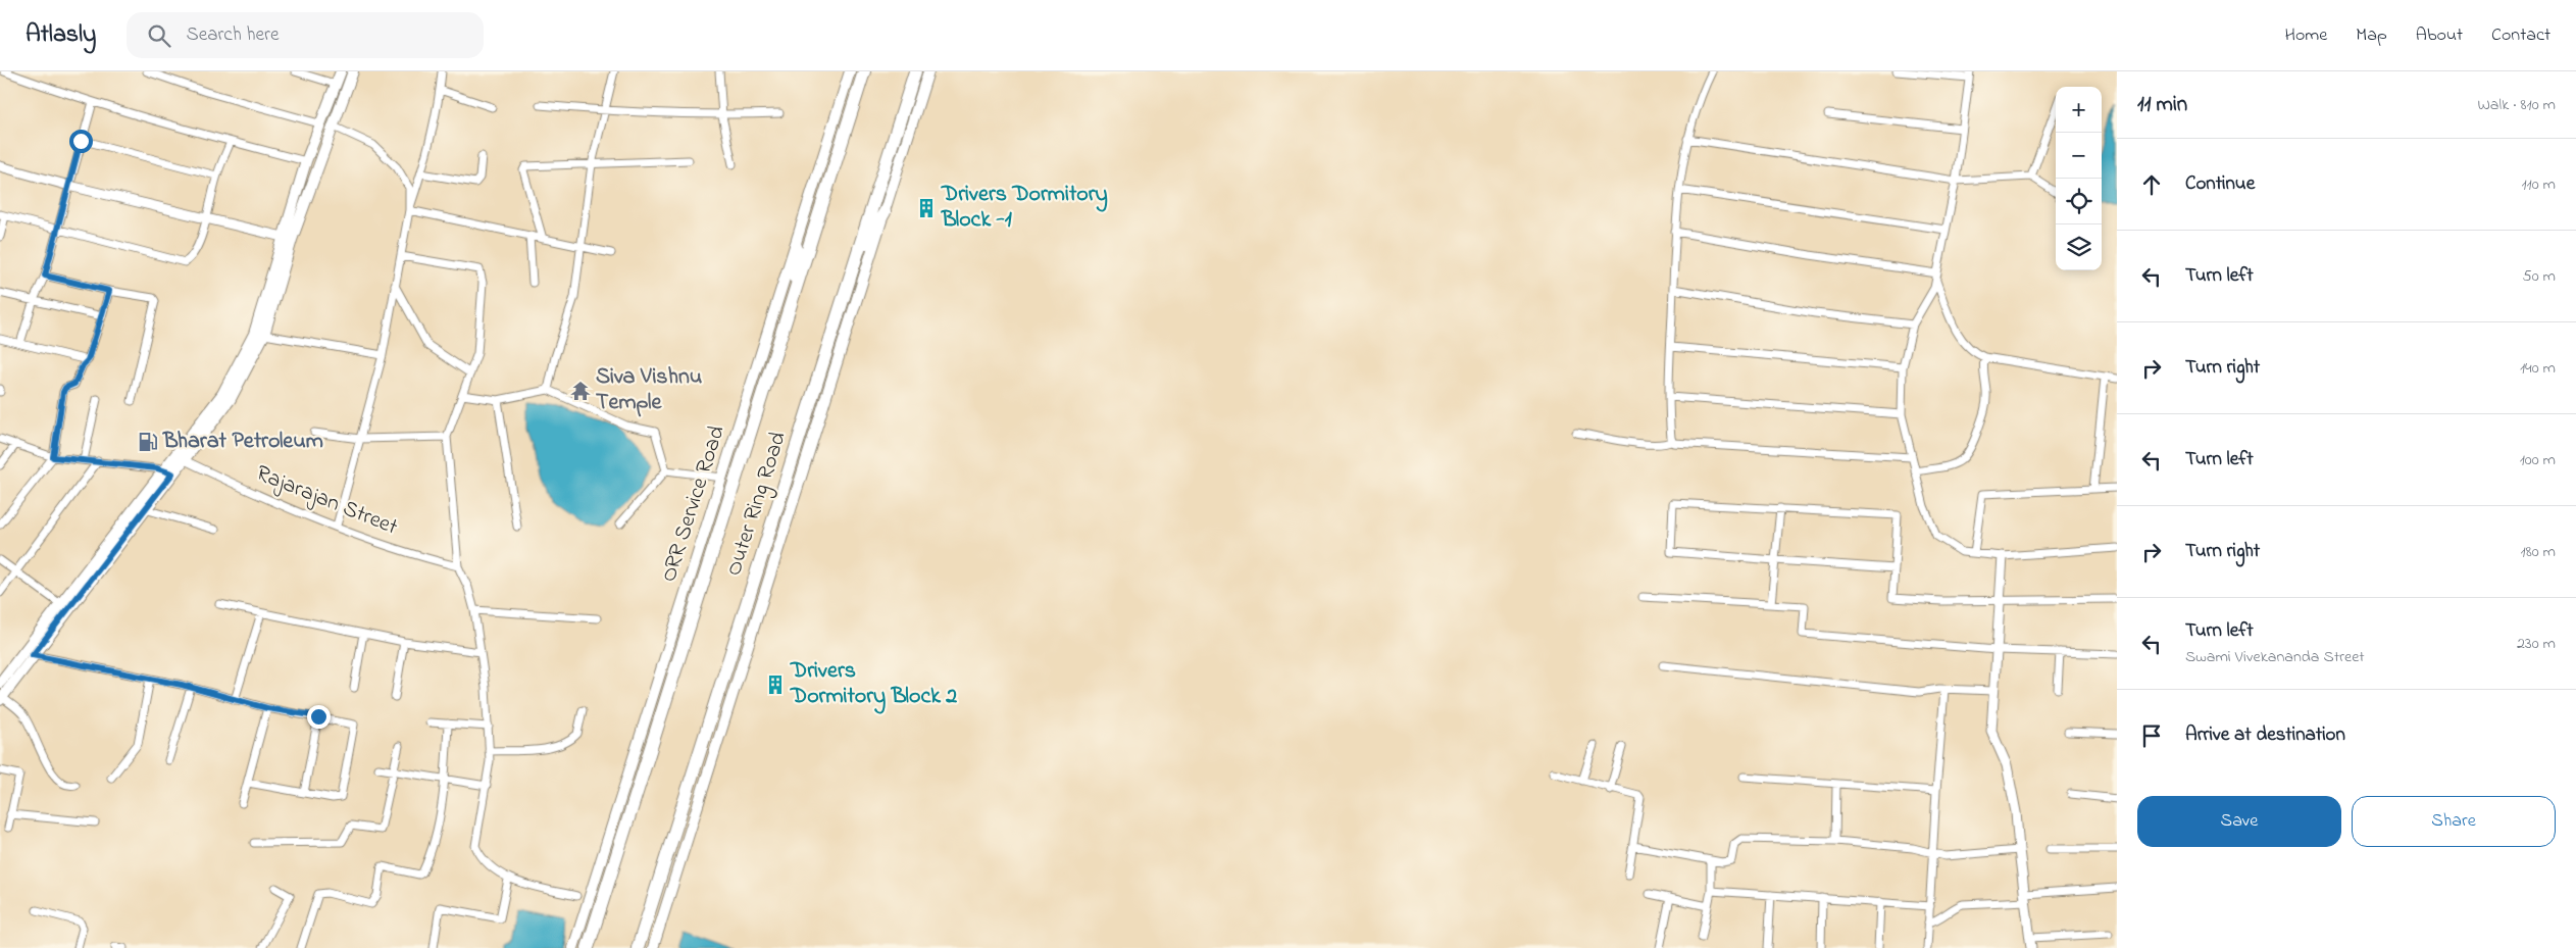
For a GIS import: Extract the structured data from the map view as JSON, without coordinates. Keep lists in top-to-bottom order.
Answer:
{
  "streets": {
    "highway": ["Outer Ring Road"],
    "main road": ["ORR Service Road"],
    "street": ["Rajarajan Street"]
  },
  "places": {
    "building": ["Drivers Dormitory Block -1", "Drivers Dormitory Block 2"],
    "temple": ["Siva Vishnu Temple"],
    "fuel station": ["Bharat Petroleum"]
  },
  "page": {
    "header": "Atlasly",
    "search": "Search here",
    "nav": [
      "Home",
      "Map",
      "About",
      "Contact"
    ],
    "heading": ["11 min", "Walk · 810 m"],
    "map_buttons": ["+", "−"],
    "list": [
      ["Continue", "110 m"],
      ["Turn left", "50 m"],
      ["Turn right", "140 m"],
      ["Turn left", "100 m"],
      ["Turn right", "180 m"],
      ["Turn left", "Swami Vivekananda Street", "230 m"],
      "Arrive at destination"
    ],
    "buttons": ["Save", "Share"]
  }
}
